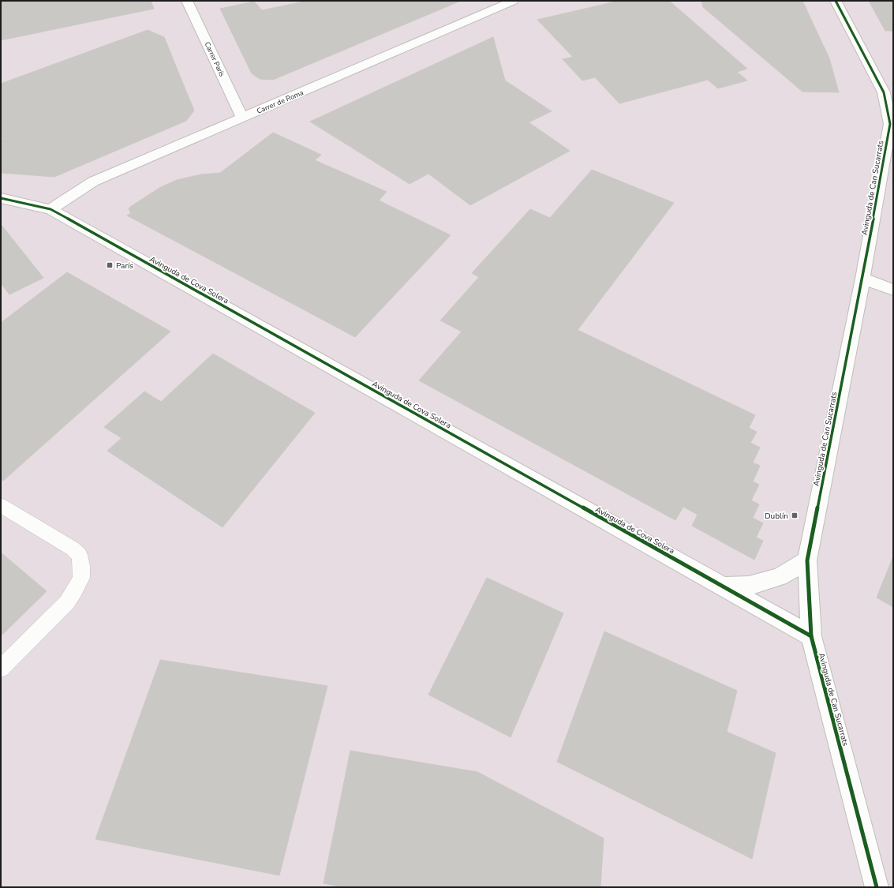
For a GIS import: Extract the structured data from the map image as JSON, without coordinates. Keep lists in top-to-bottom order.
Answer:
{
  "streets": {
    "street": [
      "Carrer París",
      "Carrer de Roma",
      "Avinguda de Can Sucarrats",
      "Avinguda de Cova Solera"
    ]
  },
  "crossings": [
    ["Carrer París", "Carrer de Roma"],
    ["Carrer de Roma", "Avinguda de Cova Solera"],
    ["Avinguda de Can Sucarrats", "Avinguda de Cova Solera"]
  ],
  "places": {
    "transit": ["París", "Dublín"]
  }
}
